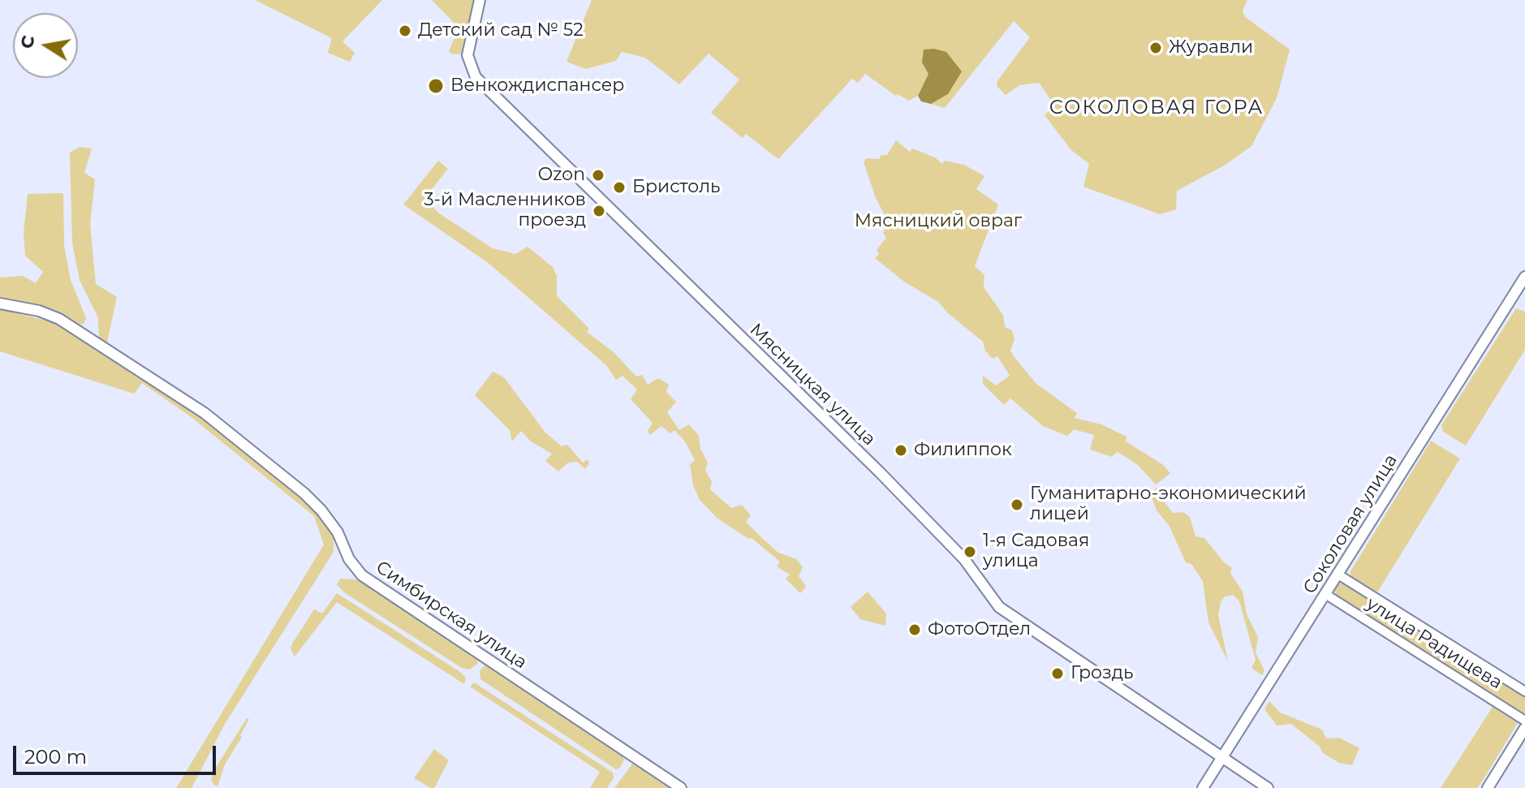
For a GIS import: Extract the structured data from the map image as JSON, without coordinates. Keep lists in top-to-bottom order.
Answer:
{
  "streets": {
    "main road": ["Мясницкая улица", "Соколовая улица", "Симбирская улица"],
    "street": ["улица Радищева"]
  },
  "crossings": [
    ["Мясницкая улица", "Соколовая улица"],
    ["Соколовая улица", "улица Радищева"]
  ],
  "districts": ["СОКОЛОВАЯ ГОРА"],
  "parks": ["Мясницкий овраг"],
  "places": [
    "Детский сад № 52",
    "Журавли",
    "Венкождиспансер",
    "Ozon",
    "Бристоль",
    "3-й Масленников проезд",
    "Филиппок",
    "Гуманитарно-экономический лицей",
    "1-я Садовая улица",
    "ФотоОтдел",
    "Гроздь"
  ],
  "scale_bar": "200 m",
  "north": "left"
}
